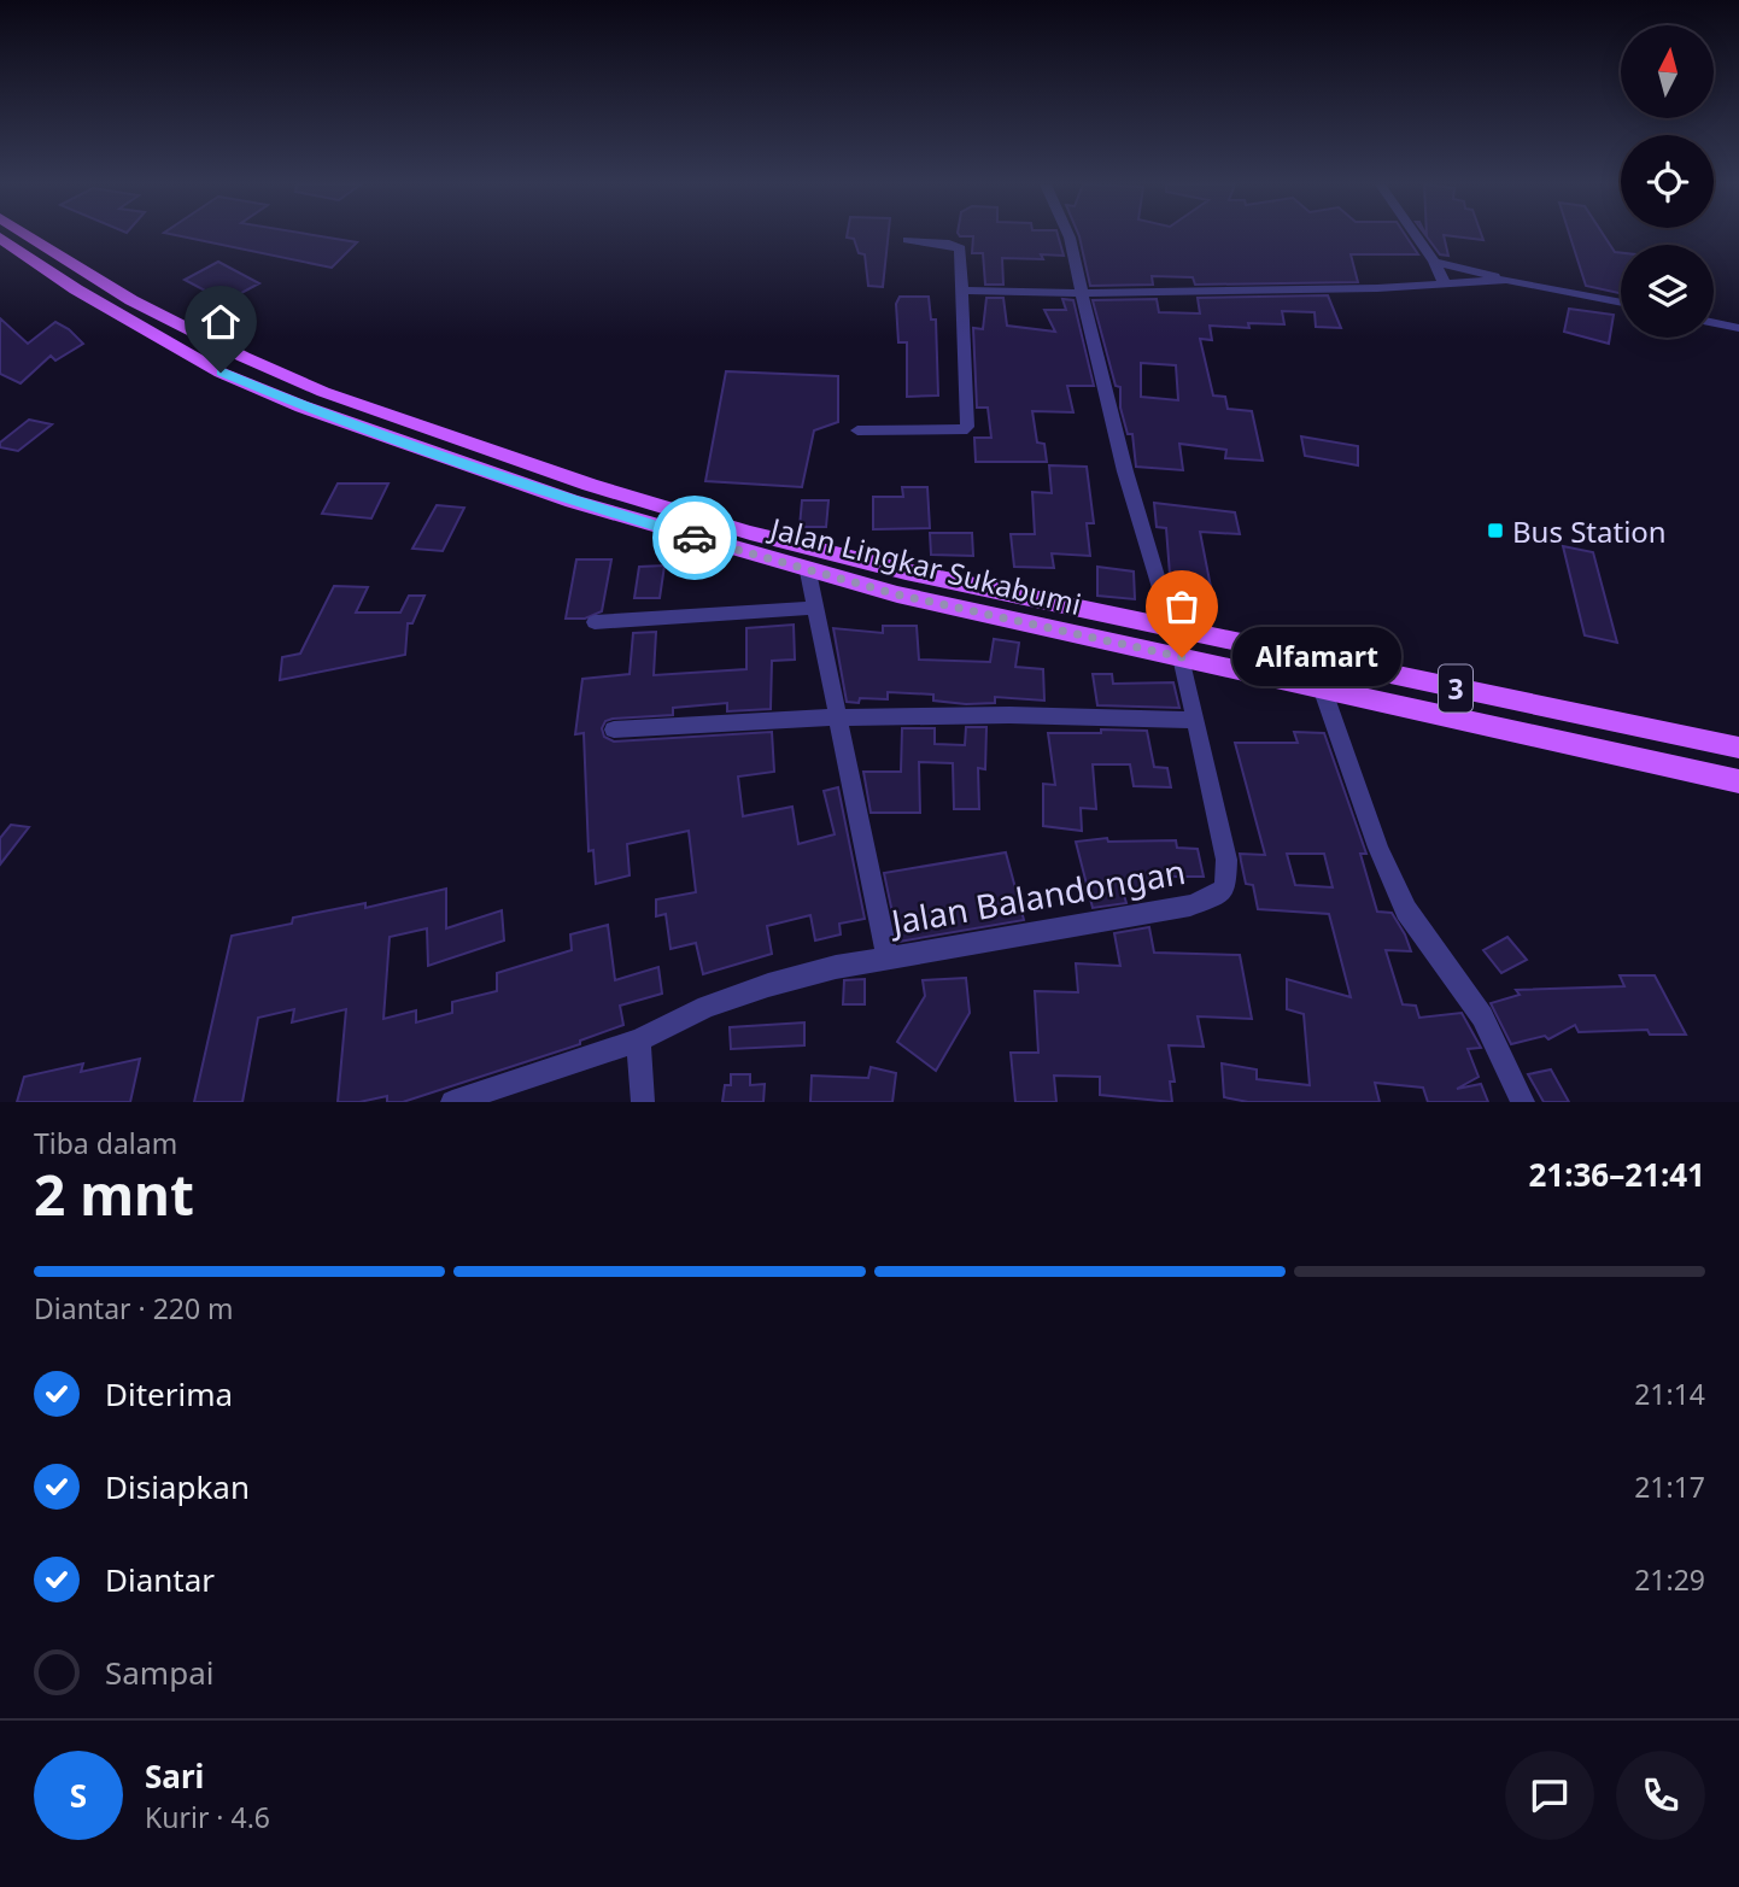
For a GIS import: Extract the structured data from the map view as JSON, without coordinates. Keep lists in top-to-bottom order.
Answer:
{
  "streets": {
    "main road": ["Jalan Lingkar Sukabumi", "3"],
    "street": ["Jalan Balandongan"]
  },
  "crossings": [
    ["Jalan Lingkar Sukabumi", "Jalan Balandongan"]
  ],
  "places": {
    "transit": ["Bus Station"],
    "other": ["Alfamart"]
  },
  "north": "top",
  "page": {
    "bubble": "Alfamart",
    "heading": ["2 mnt", "Tiba dalam", "21:36–21:41"],
    "panel": ["Sari", "Kurir · 4.6"],
    "bar": "Diantar · 220 m",
    "list": [
      ["Diterima", "21:14"],
      ["Disiapkan", "21:17"],
      ["Diantar", "21:29"],
      "Sampai"
    ],
    "round": "S"
  }
}
